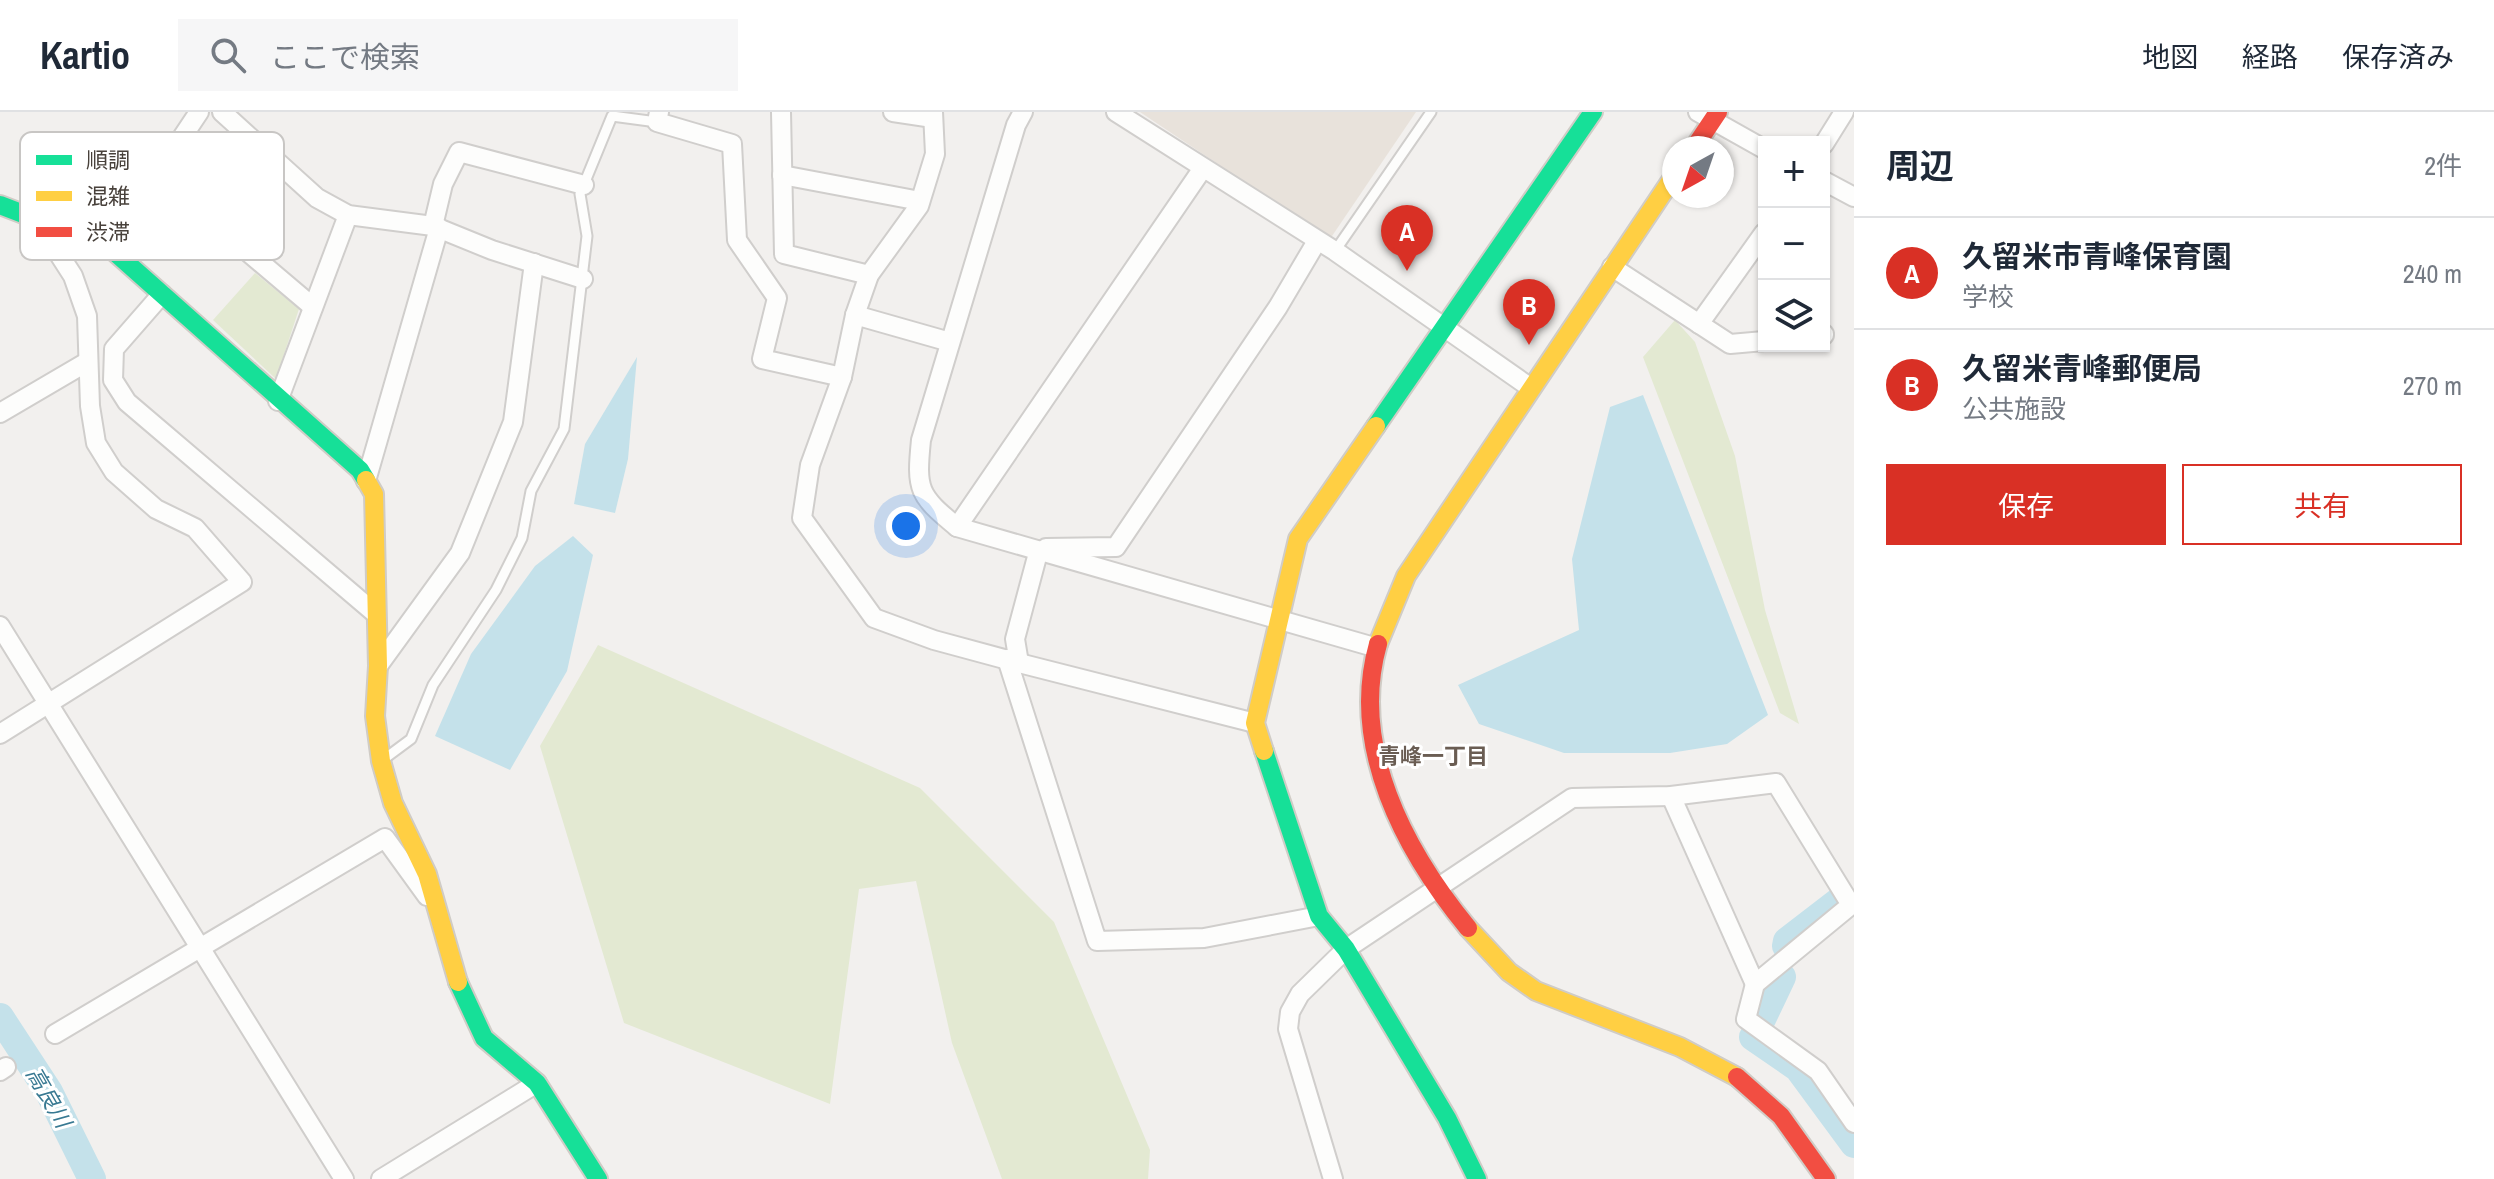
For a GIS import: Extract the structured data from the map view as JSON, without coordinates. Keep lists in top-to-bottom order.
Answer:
{
  "districts": ["青峰一丁目"],
  "water": ["高良川"],
  "legend": ["順調", "混雑", "渋滞"],
  "north": "bottom left",
  "page": {
    "header": "Kartio",
    "search": "ここで検索",
    "nav": ["地図", "経路", "保存済み"],
    "heading": ["周辺", "2件"],
    "map_buttons": ["+", "−"],
    "pins": ["A", "B"],
    "list": [
      {
        "mark": "A",
        "name": "久留米市青峰保育園",
        "note": "学校",
        "value": "240 m"
      },
      {
        "mark": "B",
        "name": "久留米青峰郵便局",
        "note": "公共施設",
        "value": "270 m"
      }
    ],
    "buttons": ["保存", "共有"]
  }
}
